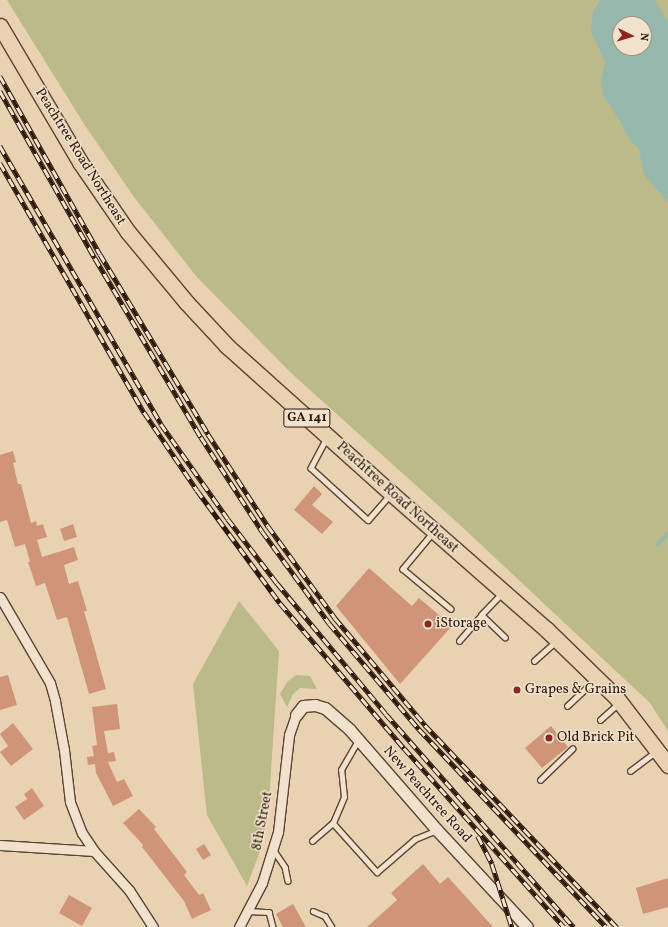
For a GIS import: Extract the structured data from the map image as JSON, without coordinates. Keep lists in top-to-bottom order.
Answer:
{
  "streets": {
    "highway": ["Peachtree Road Northeast", "GA 141"],
    "street": ["New Peachtree Road", "8th Street"]
  },
  "crossings": [
    ["New Peachtree Road", "8th Street"]
  ],
  "places": ["iStorage", "Grapes & Grains", "Old Brick Pit"],
  "north": "right"
}
